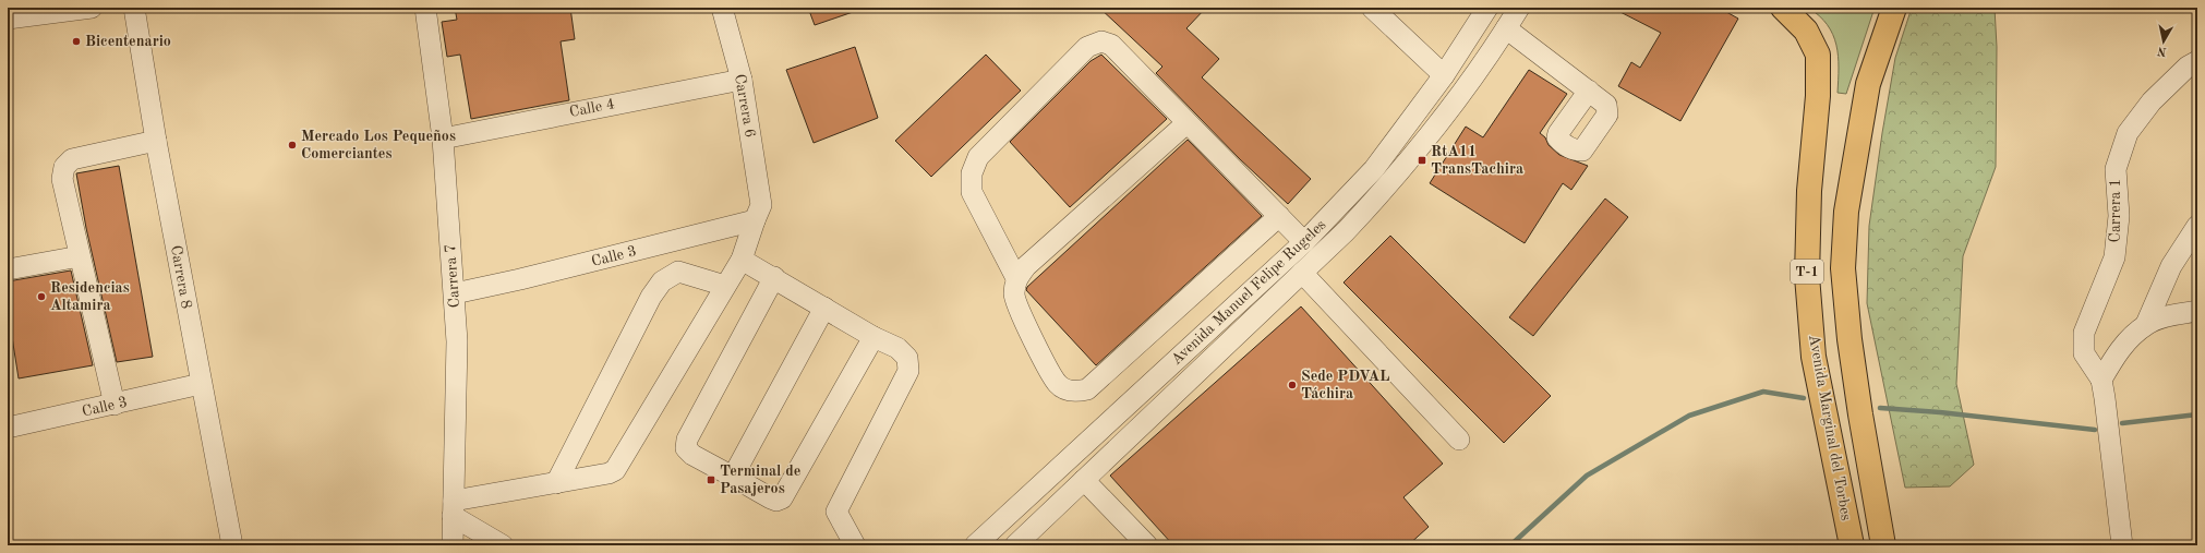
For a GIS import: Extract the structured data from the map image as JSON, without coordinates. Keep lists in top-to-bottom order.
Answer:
{
  "streets": {
    "highway": ["T-1", "Avenida Marginal del Torbes"],
    "street": [
      "Carrera 6",
      "Calle 4",
      "Carrera 1",
      "Calle 3",
      "Carrera 7",
      "Carrera 8",
      "Avenida Manuel Felipe Rugeles"
    ]
  },
  "crossings": [
    ["Carrera 6", "Calle 4"],
    ["Carrera 6", "Calle 3"],
    ["Calle 4", "Carrera 7"],
    ["Calle 3", "Carrera 7"],
    ["Calle 3", "Carrera 8"]
  ],
  "places": {
    "other": [
      "Bicentenario",
      "Mercado Los Pequeños Comerciantes",
      "Residencias Altamira",
      "Sede PDVAL Táchira"
    ],
    "transit": ["RtA11 TransTachira", "Terminal de Pasajeros"]
  },
  "north": "bottom"
}
